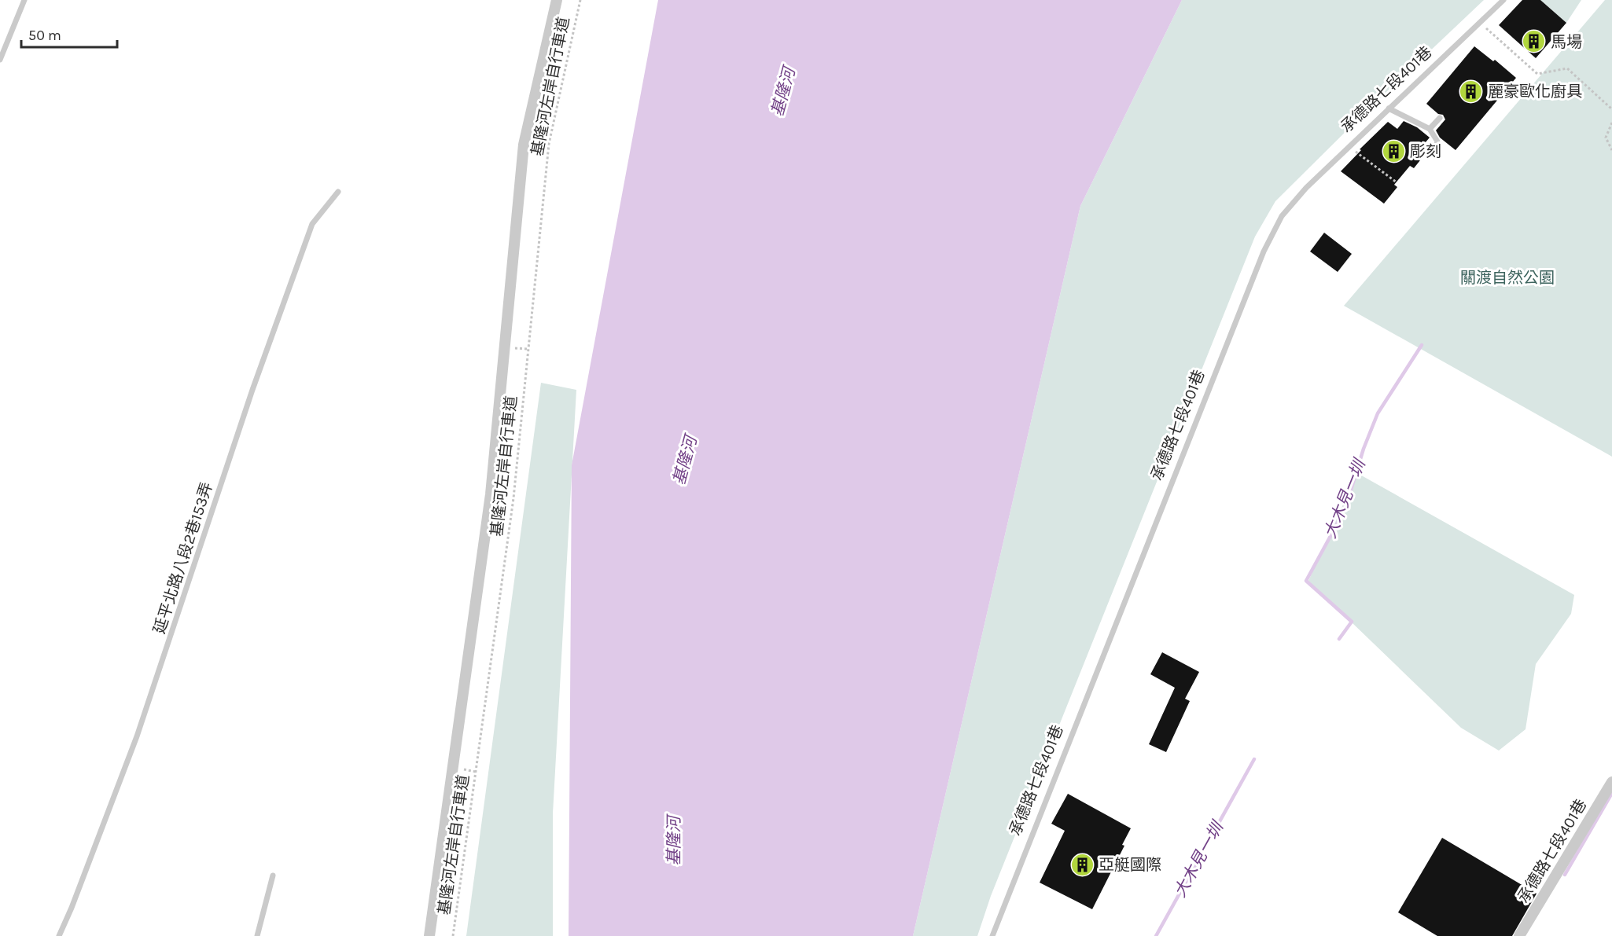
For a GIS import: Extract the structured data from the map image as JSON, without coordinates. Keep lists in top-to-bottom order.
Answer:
{
  "streets": {
    "street": ["承德路七段401巷"],
    "lane": ["延平北路八段2巷153弄"],
    "path": ["基隆河左岸自行車道"]
  },
  "water": ["基隆河", "大木見一圳"],
  "parks": ["關渡自然公園"],
  "places": {
    "building": [
      "馬場",
      "麗豪歐化廚具",
      "彫刻",
      "亞艇國際"
    ]
  },
  "scale_bar": "50 m"
}
